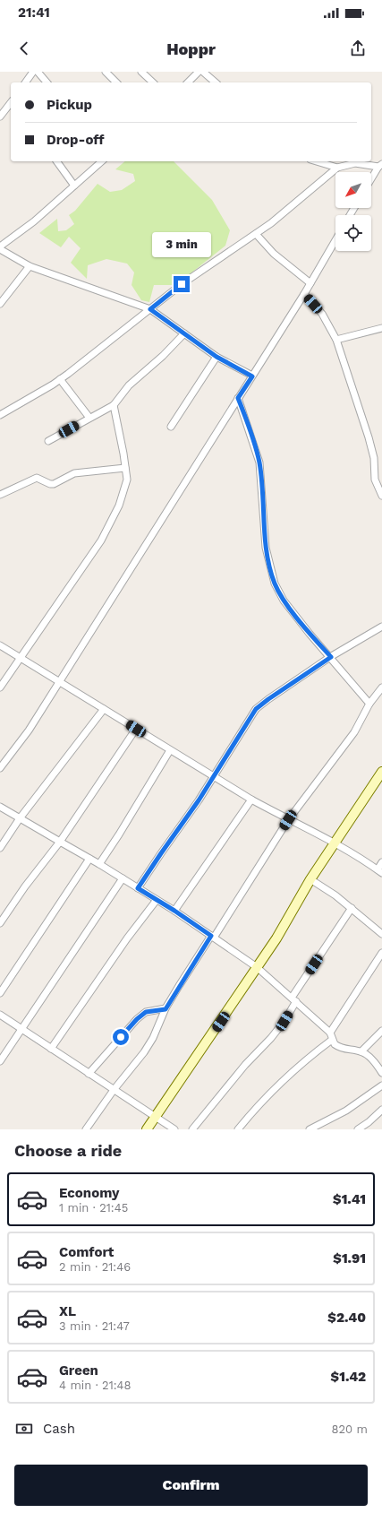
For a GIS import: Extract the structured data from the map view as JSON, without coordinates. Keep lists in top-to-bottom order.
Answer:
{
  "north": "bottom left",
  "page": {
    "status": "21:41",
    "header": "Hoppr",
    "banner": ["Pickup", "Drop-off"],
    "bubble": "3 min",
    "heading": "Choose a ride",
    "list": [
      {
        "name": "Economy",
        "note": "1 min · 21:45",
        "value": "$1.41"
      },
      {
        "name": "Comfort",
        "note": "2 min · 21:46",
        "value": "$1.91"
      },
      {
        "name": "XL",
        "note": "3 min · 21:47",
        "value": "$2.40"
      },
      {
        "name": "Green",
        "note": "4 min · 21:48",
        "value": "$1.42"
      }
    ],
    "pay": ["Cash", "820 m"],
    "buttons": "Confirm"
  }
}
